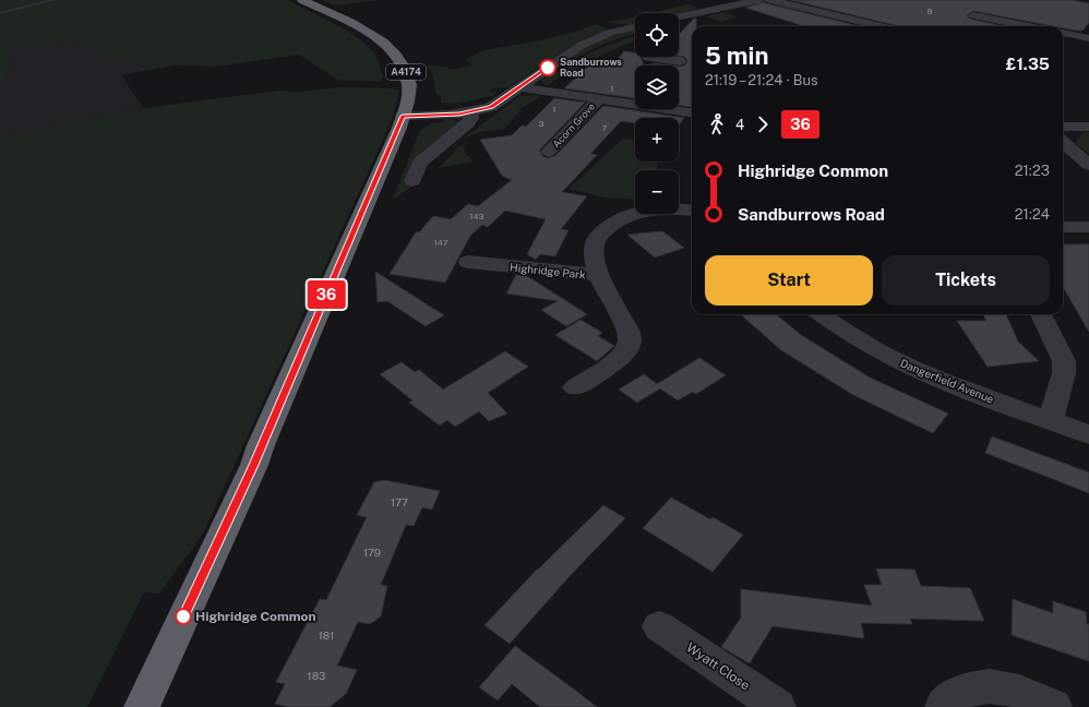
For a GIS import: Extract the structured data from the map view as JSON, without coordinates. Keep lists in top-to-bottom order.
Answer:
{
  "streets": {
    "highway": ["A4174"],
    "street": [
      "Acorn Grove",
      "Highridge Park",
      "Dangerfield Avenue",
      "Wyatt Close"
    ]
  },
  "places": ["Sandburrows Road", "Highridge Common"],
  "lines": ["bus line 36"],
  "house_numbers": [
    "9",
    "1",
    "1",
    "3",
    "7",
    "143",
    "147",
    "177",
    "179",
    "181",
    "183"
  ],
  "page": {
    "on_map": "36",
    "map_buttons": ["+", "−"],
    "heading": ["5 min", "21:19 – 21:24 · Bus", "£1.35"],
    "legs": ["4", "36"],
    "list": [
      {
        "name": "Highridge Common",
        "value": "21:23"
      },
      {
        "name": "Sandburrows Road",
        "value": "21:24"
      }
    ],
    "buttons": ["Start", "Tickets"]
  }
}
